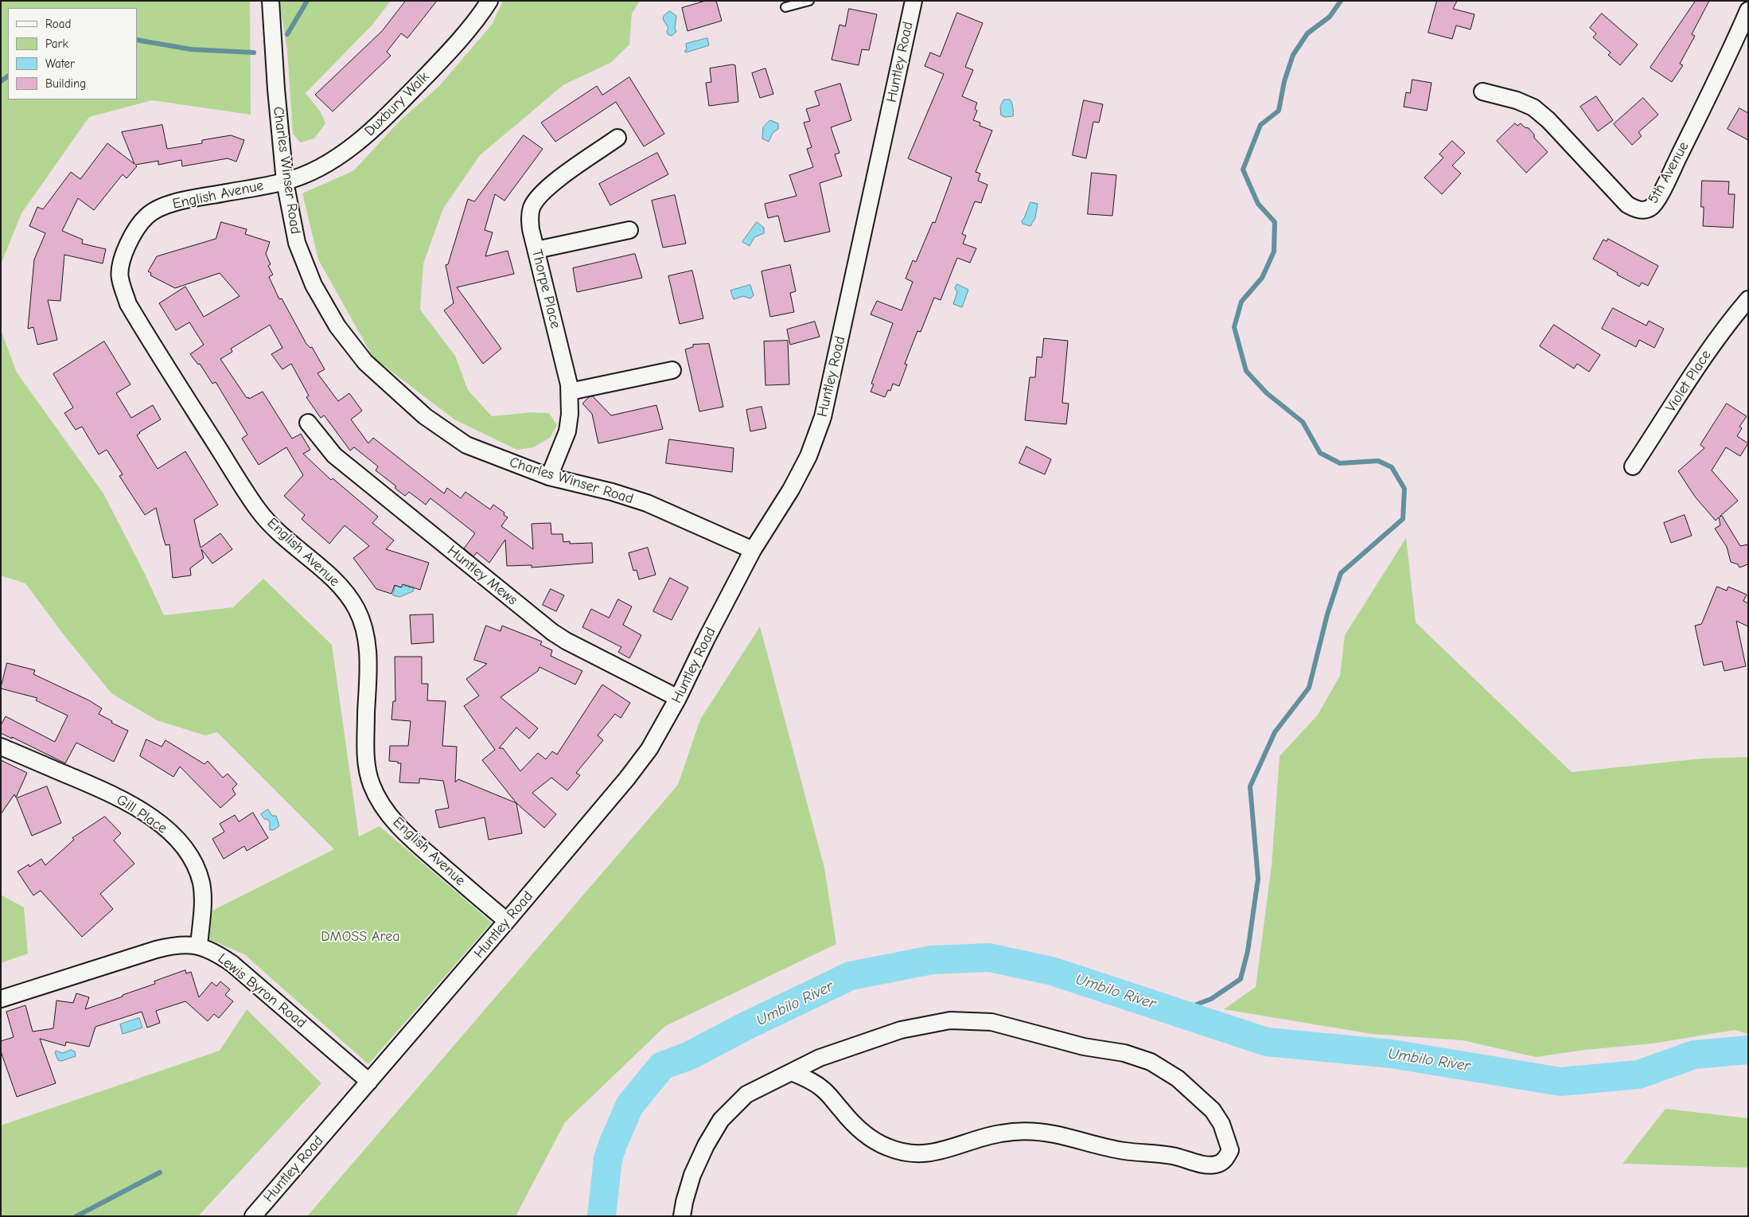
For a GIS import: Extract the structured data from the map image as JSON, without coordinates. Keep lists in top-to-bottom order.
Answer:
{
  "streets": {
    "street": [
      "Huntley Road",
      "Duxbury Walk",
      "Charles Winser Road",
      "5th Avenue",
      "English Avenue",
      "Thorpe Place",
      "Violet Place",
      "Huntley Mews",
      "Gill Place",
      "Lewis Byron Road"
    ]
  },
  "crossings": [
    ["Huntley Road", "Charles Winser Road"],
    ["Huntley Road", "English Avenue"],
    ["Huntley Road", "Huntley Mews"],
    ["Huntley Road", "Lewis Byron Road"],
    ["Duxbury Walk", "Charles Winser Road"],
    ["Duxbury Walk", "English Avenue"],
    ["Charles Winser Road", "English Avenue"],
    ["Charles Winser Road", "Thorpe Place"],
    ["Gill Place", "Lewis Byron Road"]
  ],
  "water": ["Umbilo River"],
  "parks": ["DMOSS Area"],
  "legend": [
    "Road",
    "Park",
    "Water",
    "Building"
  ]
}
